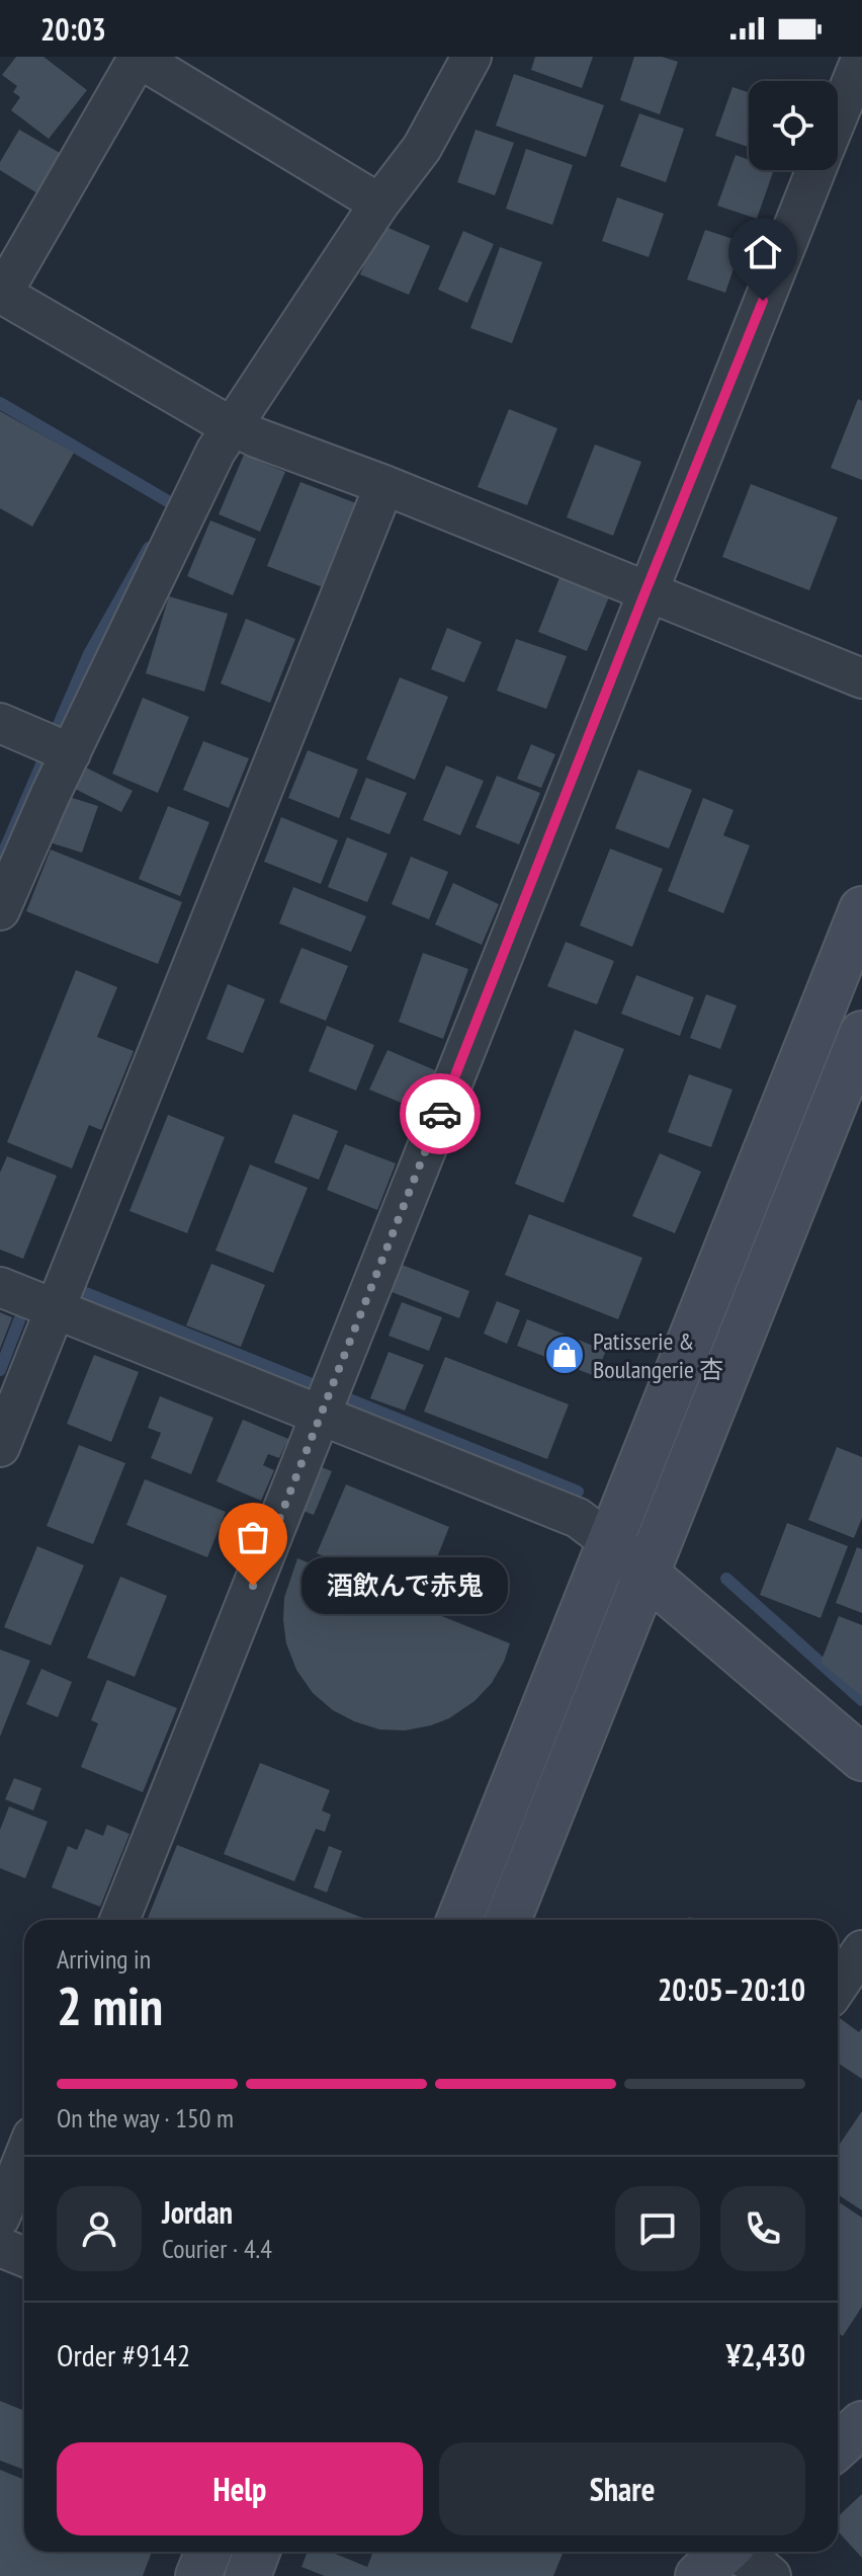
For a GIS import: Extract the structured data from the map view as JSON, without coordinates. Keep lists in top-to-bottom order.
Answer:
{
  "places": {
    "shop": ["Patisserie & Boulangerie 杏"],
    "other": ["酒飲んで赤鬼"]
  },
  "page": {
    "status": "20:03",
    "bubble": "酒飲んで赤鬼",
    "heading": ["2 min", "Arriving in", "20:05–20:10"],
    "panel": [
      "Jordan",
      "Courier · 4.4",
      "Order #9142",
      "¥2,430"
    ],
    "bar": "On the way · 150 m",
    "buttons": ["Help", "Share"]
  }
}
